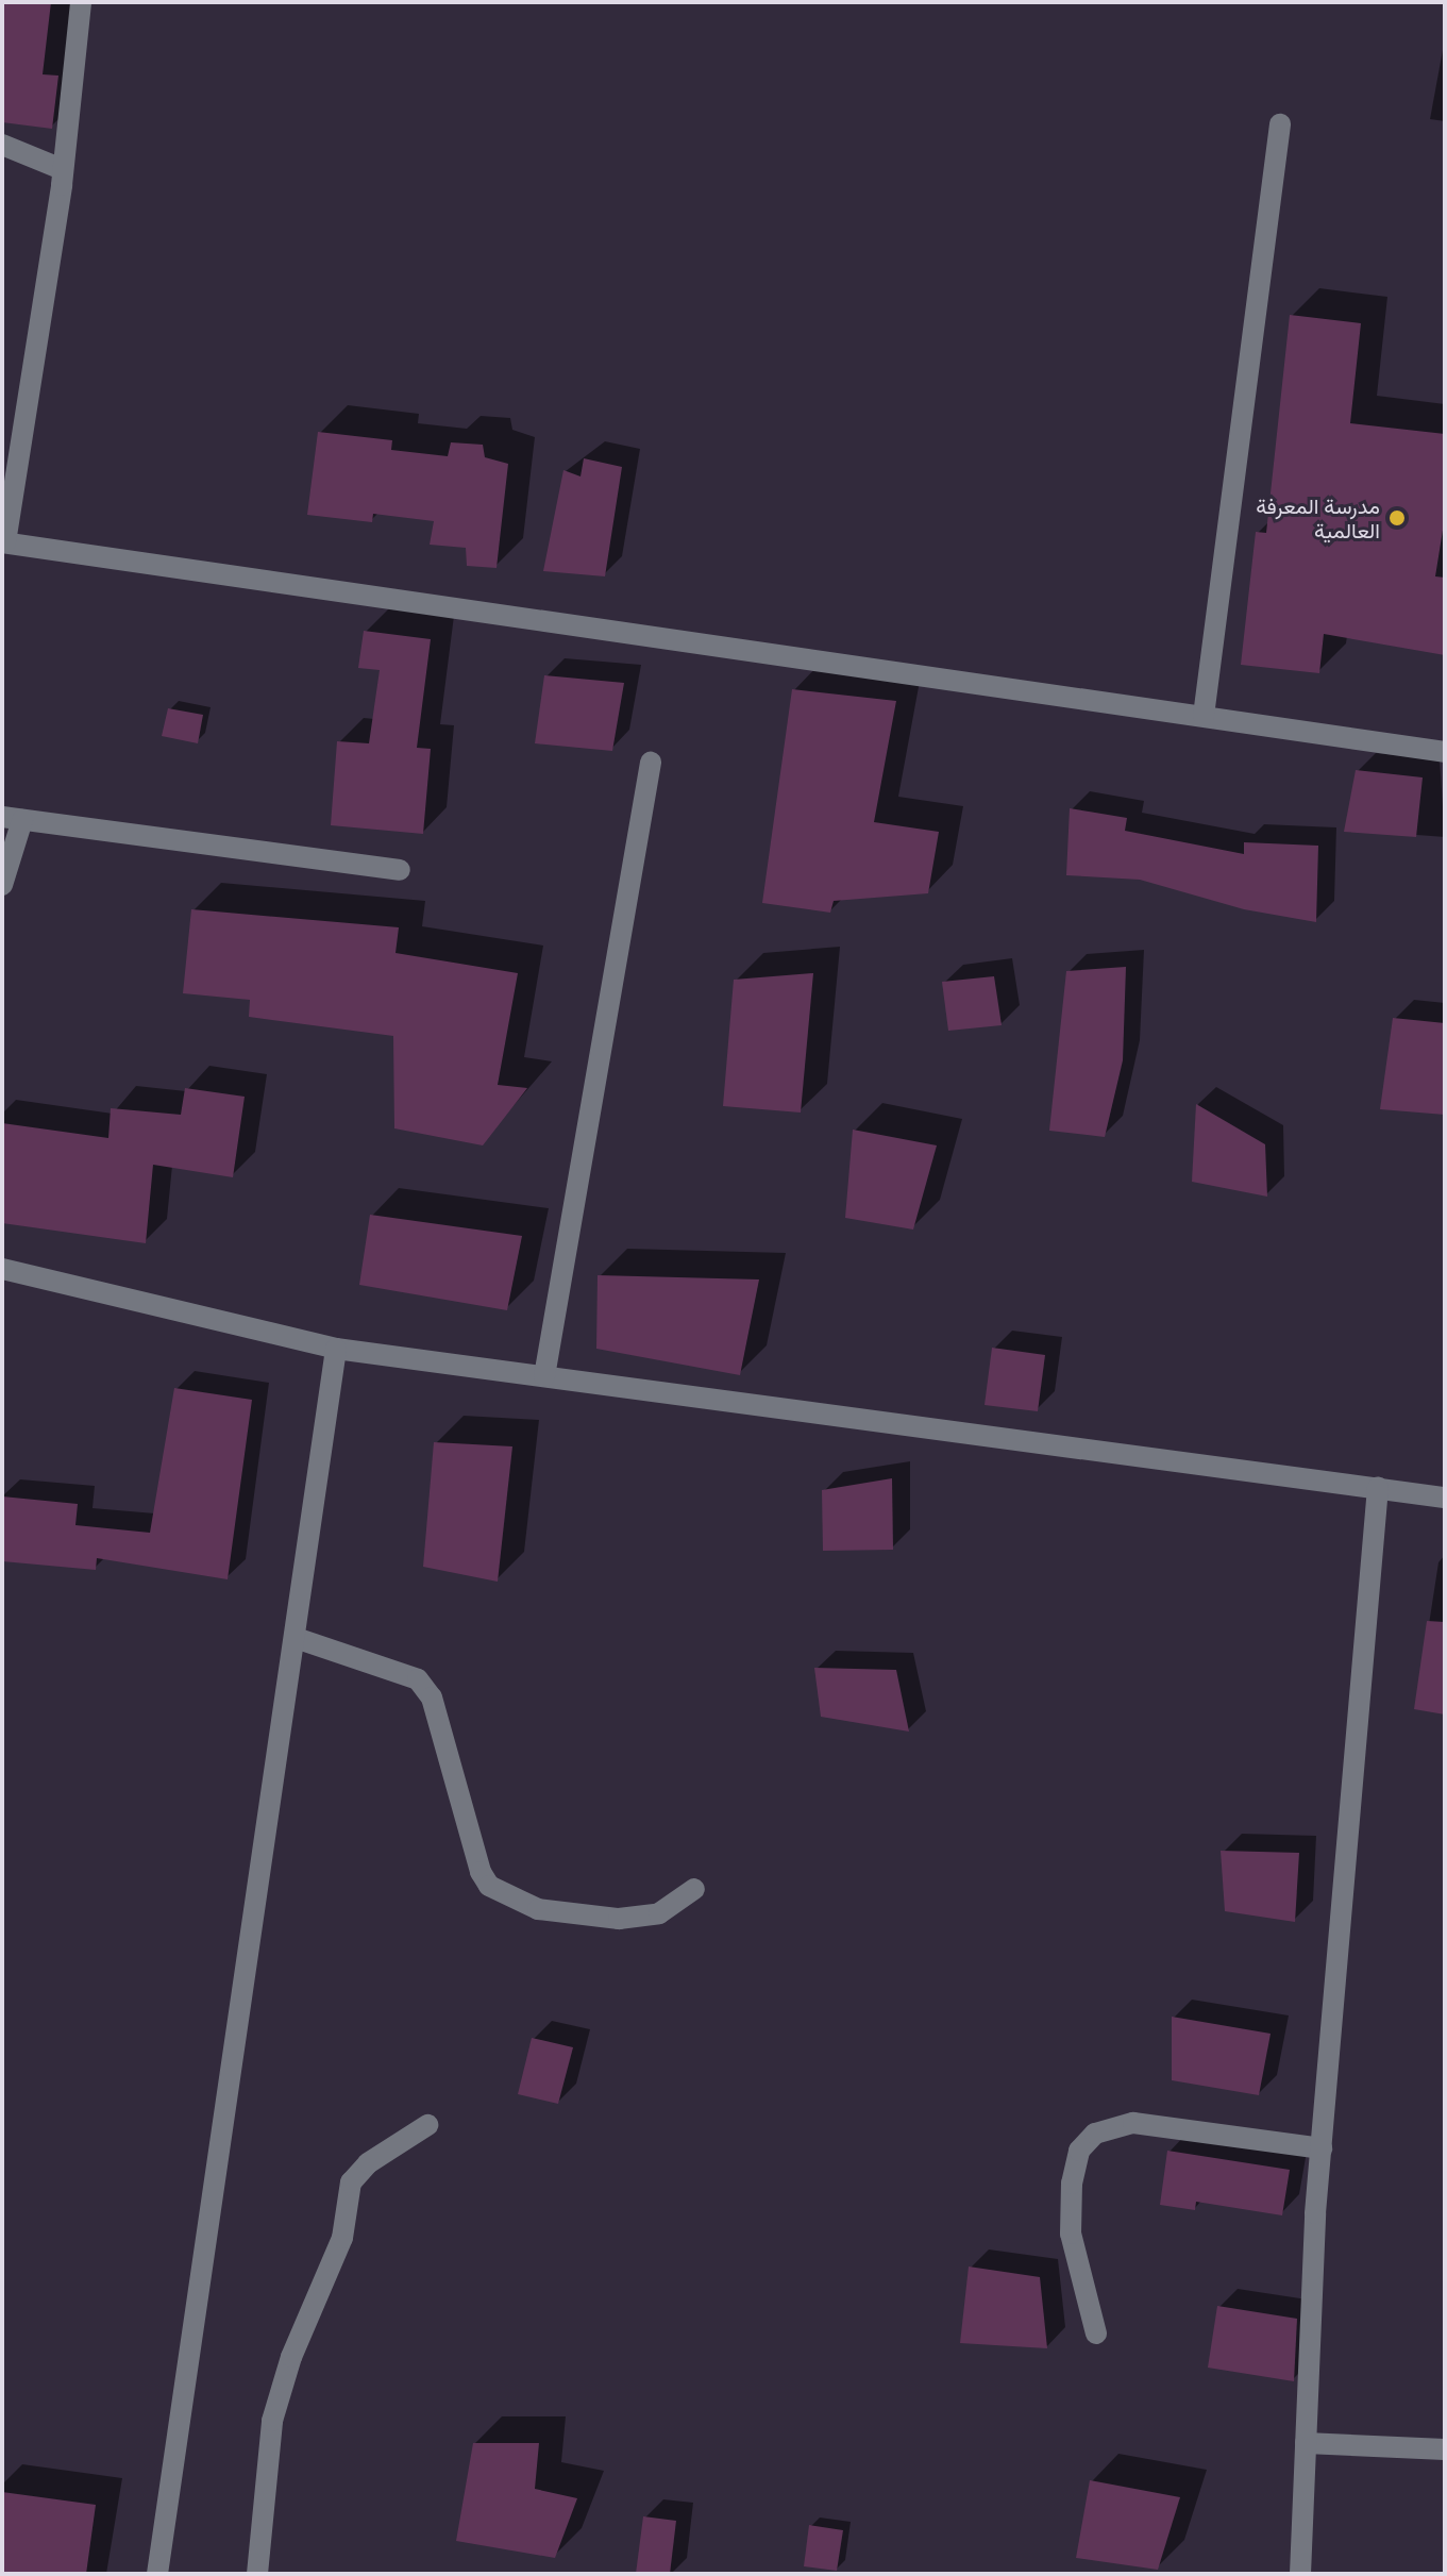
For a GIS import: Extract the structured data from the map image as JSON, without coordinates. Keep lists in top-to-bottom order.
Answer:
{
  "places": ["مدرسة المعرفة العالمية"]
}
